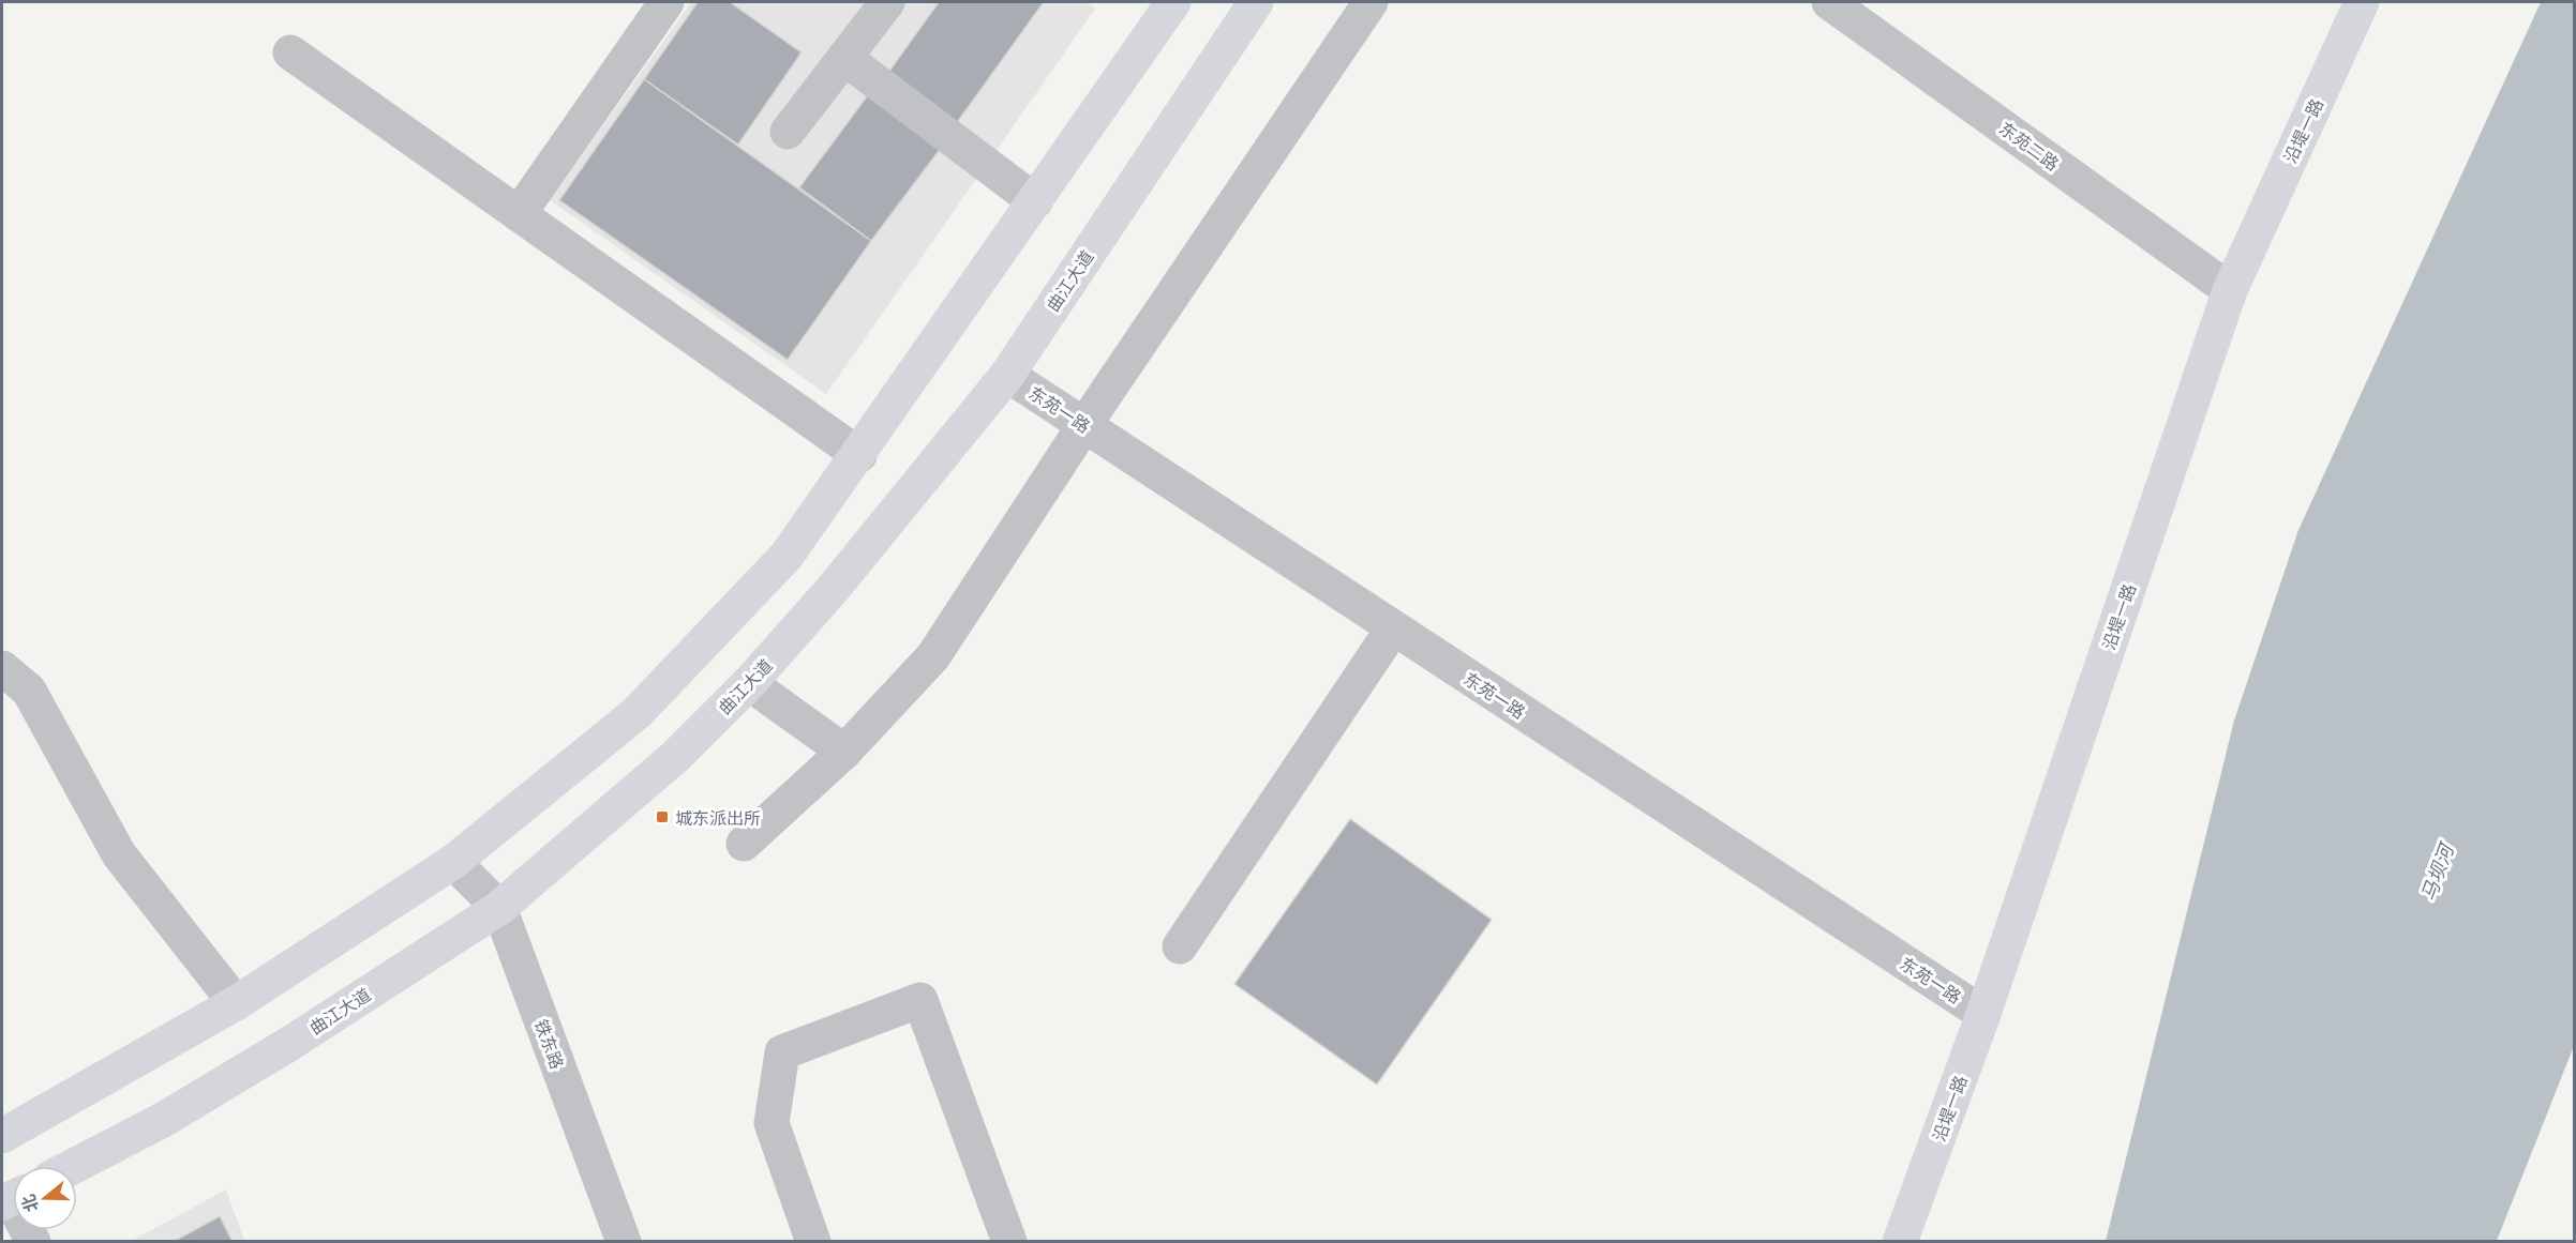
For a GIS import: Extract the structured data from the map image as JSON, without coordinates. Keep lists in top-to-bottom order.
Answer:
{
  "streets": {
    "main road": ["沿堤一路", "曲江大道"],
    "street": ["东苑二路", "东苑一路", "铁东路"]
  },
  "crossings": [
    ["沿堤一路", "东苑二路"],
    ["沿堤一路", "东苑一路"],
    ["曲江大道", "东苑一路"],
    ["曲江大道", "铁东路"]
  ],
  "water": ["马坝河"],
  "places": {
    "transit": ["城东派出所"]
  },
  "north": "left"
}
